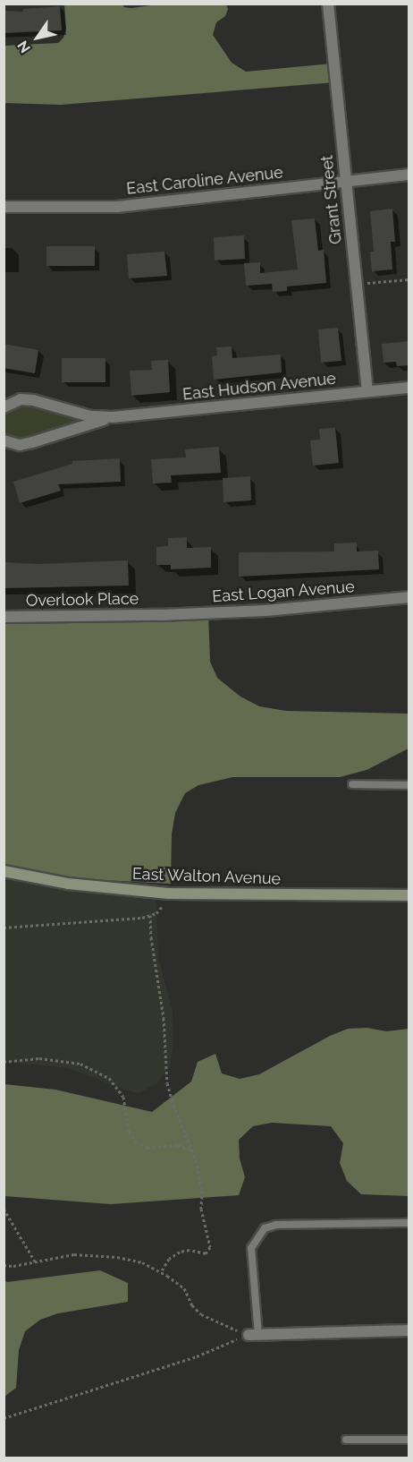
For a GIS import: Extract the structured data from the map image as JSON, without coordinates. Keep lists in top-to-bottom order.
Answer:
{
  "streets": {
    "main road": ["East Walton Avenue"],
    "street": [
      "East Caroline Avenue",
      "Grant Street",
      "East Hudson Avenue",
      "East Logan Avenue",
      "Overlook Place"
    ]
  },
  "crossings": [
    ["East Caroline Avenue", "Grant Street"],
    ["Grant Street", "East Hudson Avenue"],
    ["East Logan Avenue", "Overlook Place"]
  ],
  "north": "bottom left"
}
